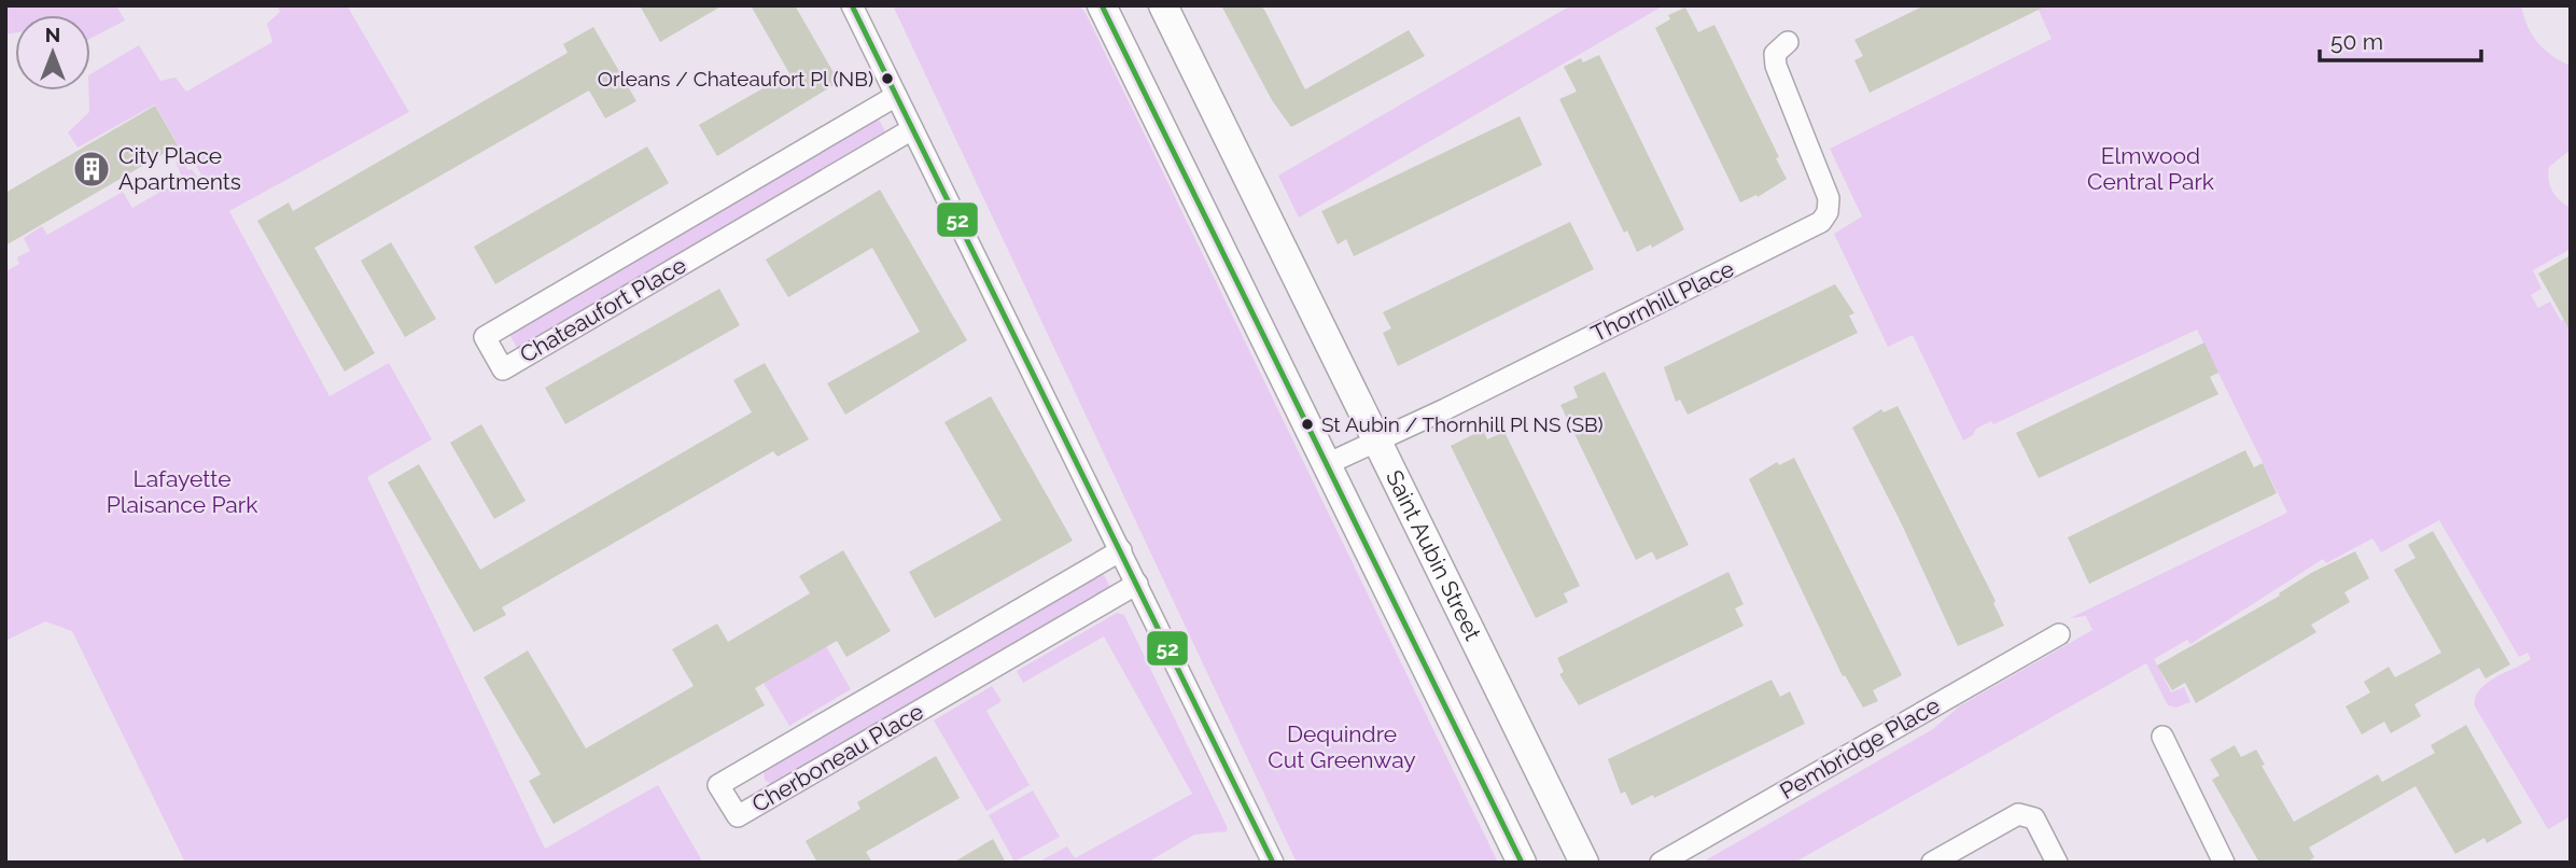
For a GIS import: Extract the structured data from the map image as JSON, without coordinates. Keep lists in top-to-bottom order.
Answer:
{
  "streets": {
    "main road": ["Saint Aubin Street"],
    "street": [
      "Thornhill Place",
      "Chateaufort Place",
      "Pembridge Place",
      "Cherboneau Place"
    ]
  },
  "crossings": [
    ["Thornhill Place", "Saint Aubin Street"]
  ],
  "parks": ["Elmwood Central Park", "Lafayette Plaisance Park", "Dequindre Cut Greenway"],
  "places": {
    "other": ["Orleans / Chateaufort Pl (NB)", "St Aubin / Thornhill Pl NS (SB)"],
    "building": ["City Place Apartments"]
  },
  "lines": ["transit line 52"],
  "scale_bar": "50 m",
  "north": "top"
}
